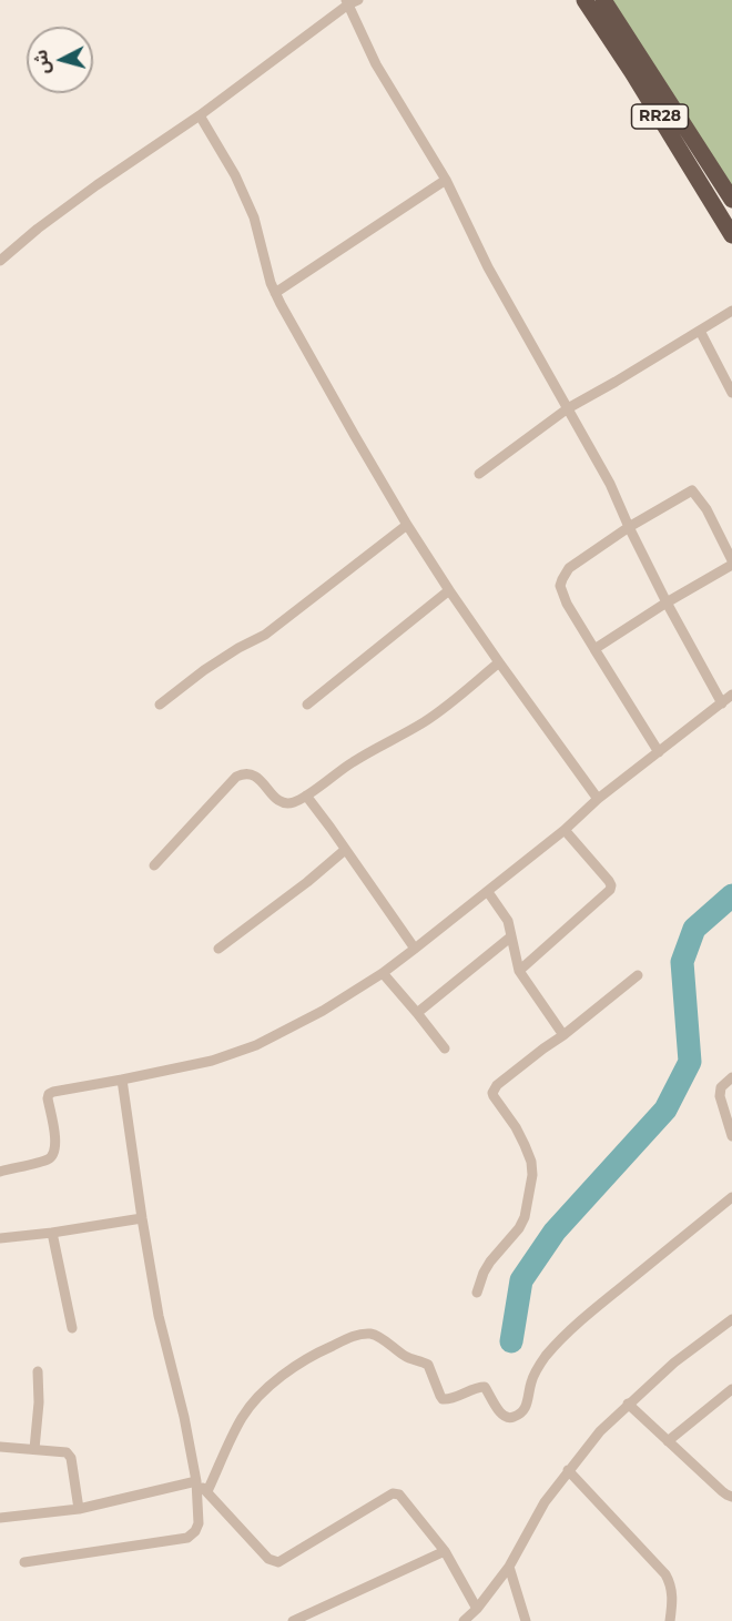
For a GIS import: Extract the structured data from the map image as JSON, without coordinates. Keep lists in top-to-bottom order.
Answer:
{
  "streets": {
    "highway": ["RR28"]
  },
  "north": "left"
}
